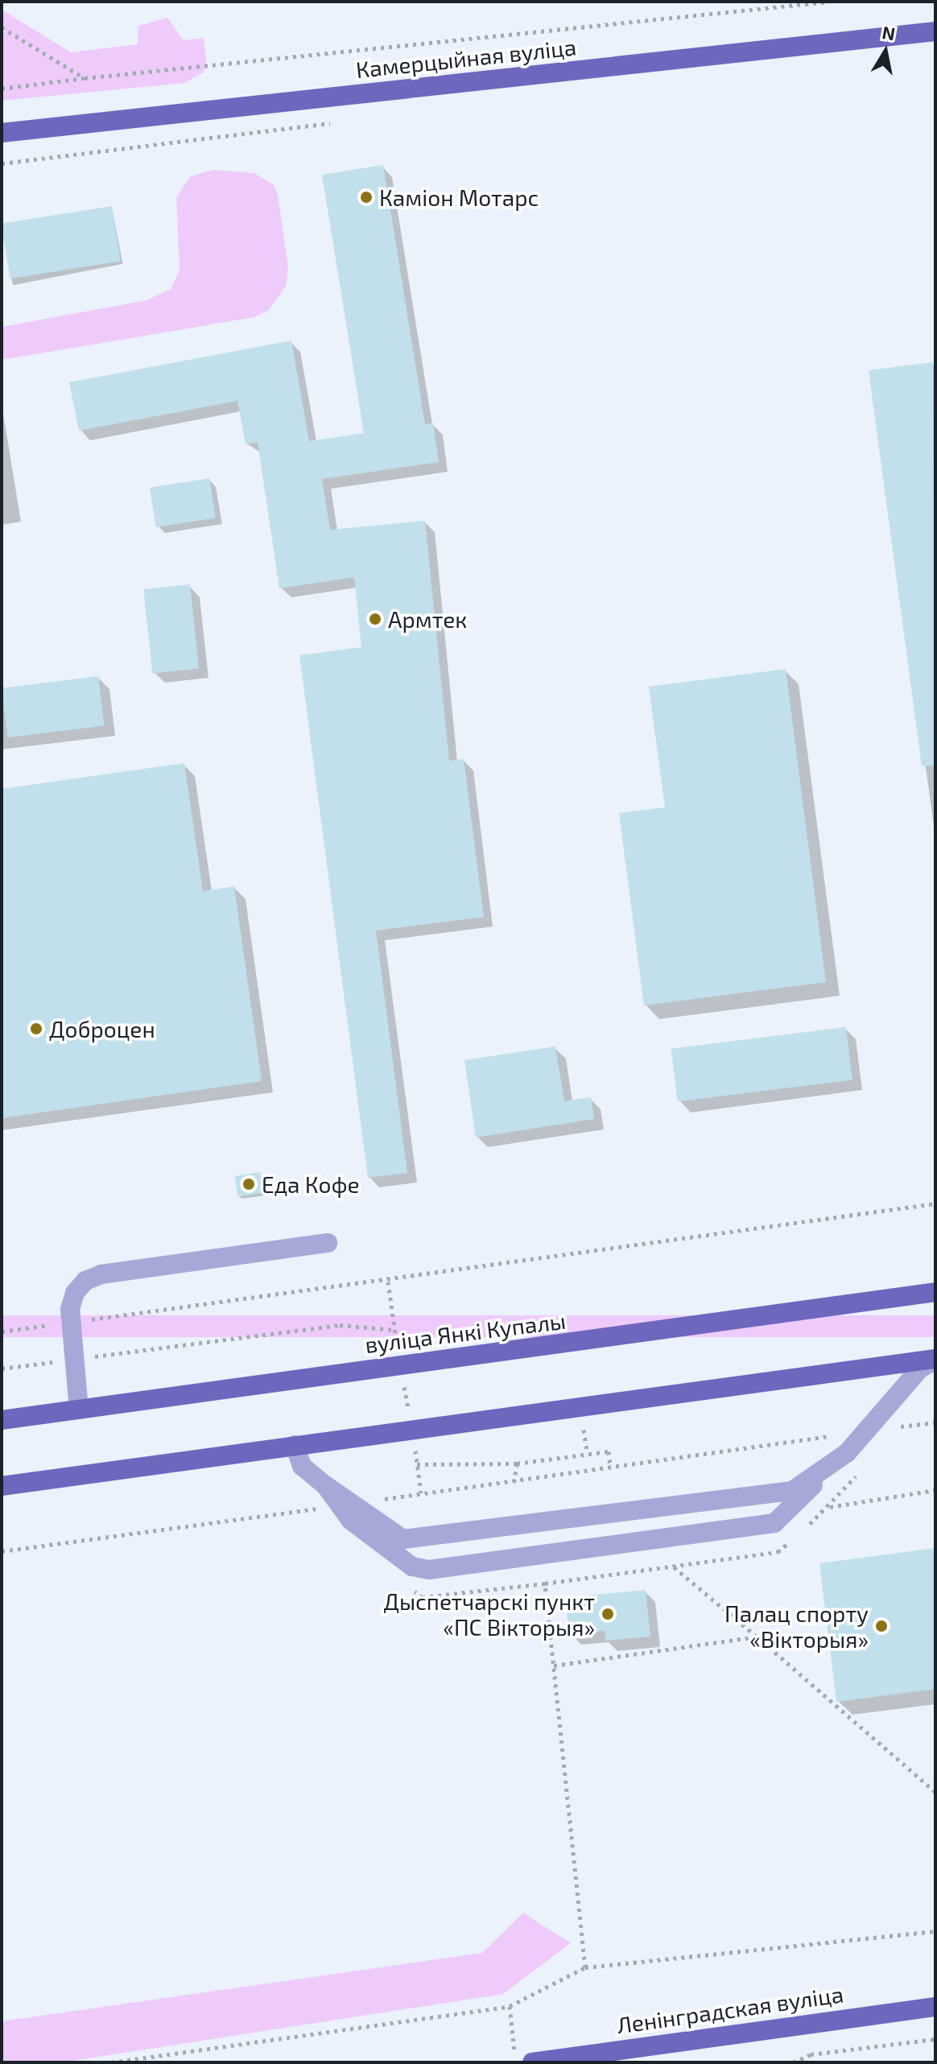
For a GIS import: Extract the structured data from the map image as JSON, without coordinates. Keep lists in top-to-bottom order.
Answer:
{
  "streets": {
    "main road": ["Камерцыйная вуліца", "вуліца Янкі Купалы", "Ленінградская вуліца"]
  },
  "places": [
    "Каміон Мотарс",
    "Армтек",
    "Доброцен",
    "Еда Кофе",
    "Дыспетчарскі пункт «ПС Вікторыя»",
    "Палац спорту «Вікторыя»"
  ],
  "north": "top"
}
